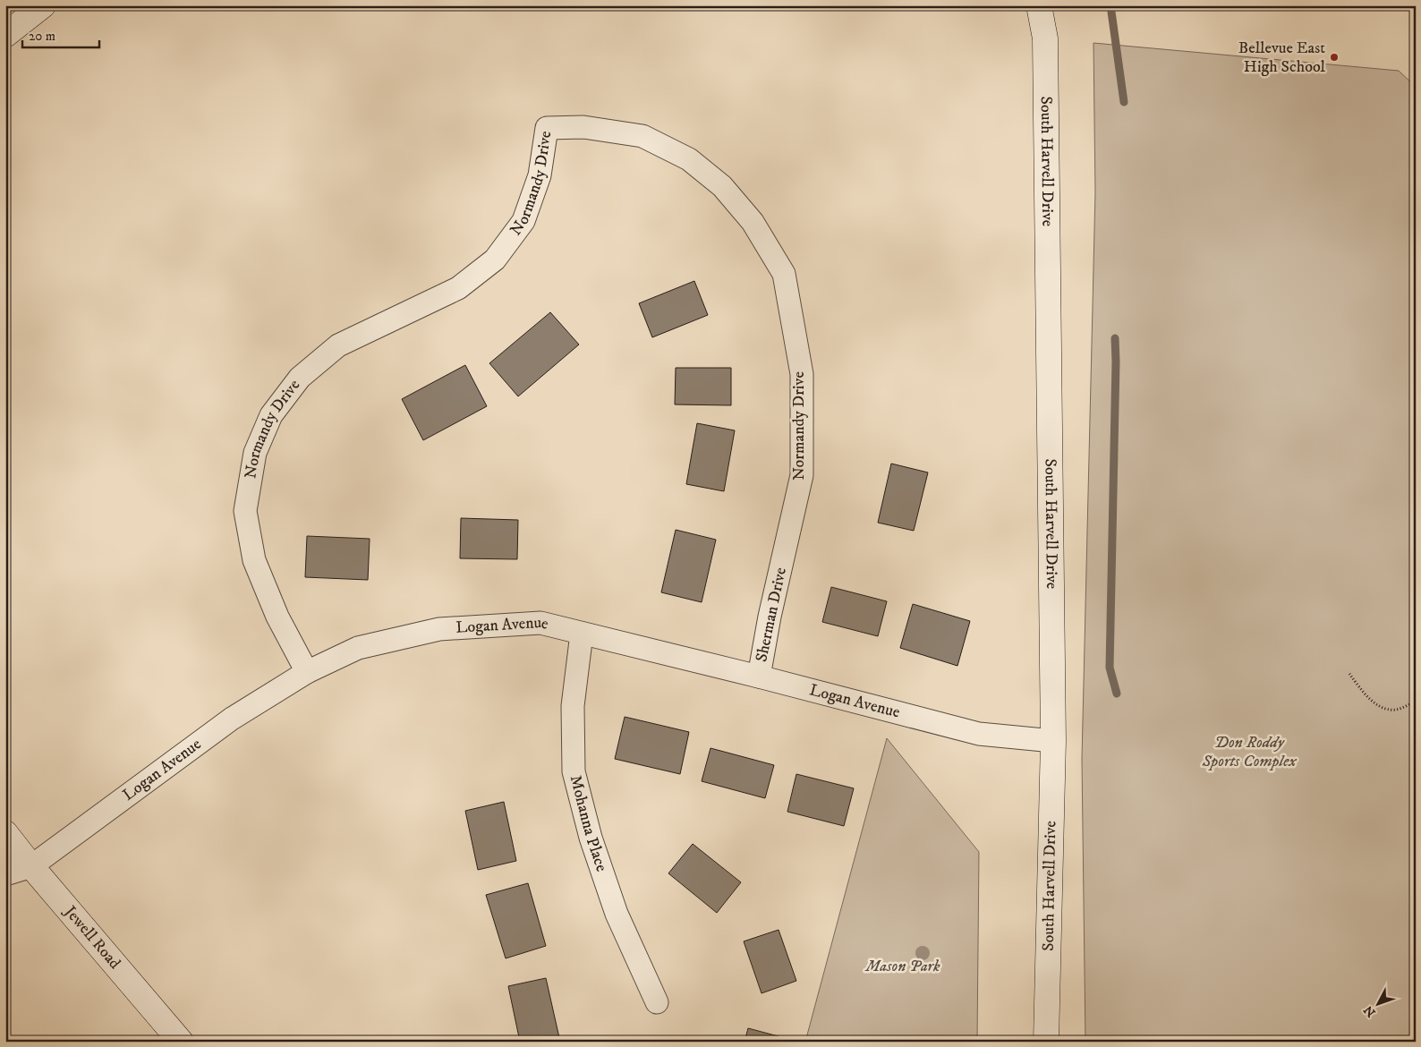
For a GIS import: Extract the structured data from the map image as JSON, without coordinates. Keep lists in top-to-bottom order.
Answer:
{
  "streets": {
    "main road": ["South Harvell Drive", "Jewell Road"],
    "street": [
      "Normandy Drive",
      "Sherman Drive",
      "Logan Avenue",
      "Mohanna Place"
    ]
  },
  "crossings": [
    ["South Harvell Drive", "Logan Avenue"],
    ["Normandy Drive", "Sherman Drive"],
    ["Normandy Drive", "Logan Avenue"],
    ["Sherman Drive", "Logan Avenue"],
    ["Logan Avenue", "Mohanna Place"],
    ["Logan Avenue", "Jewell Road"]
  ],
  "parks": ["Don Roddy Sports Complex", "Mason Park"],
  "places": ["Bellevue East High School"],
  "scale_bar": "20 m",
  "north": "bottom left"
}
